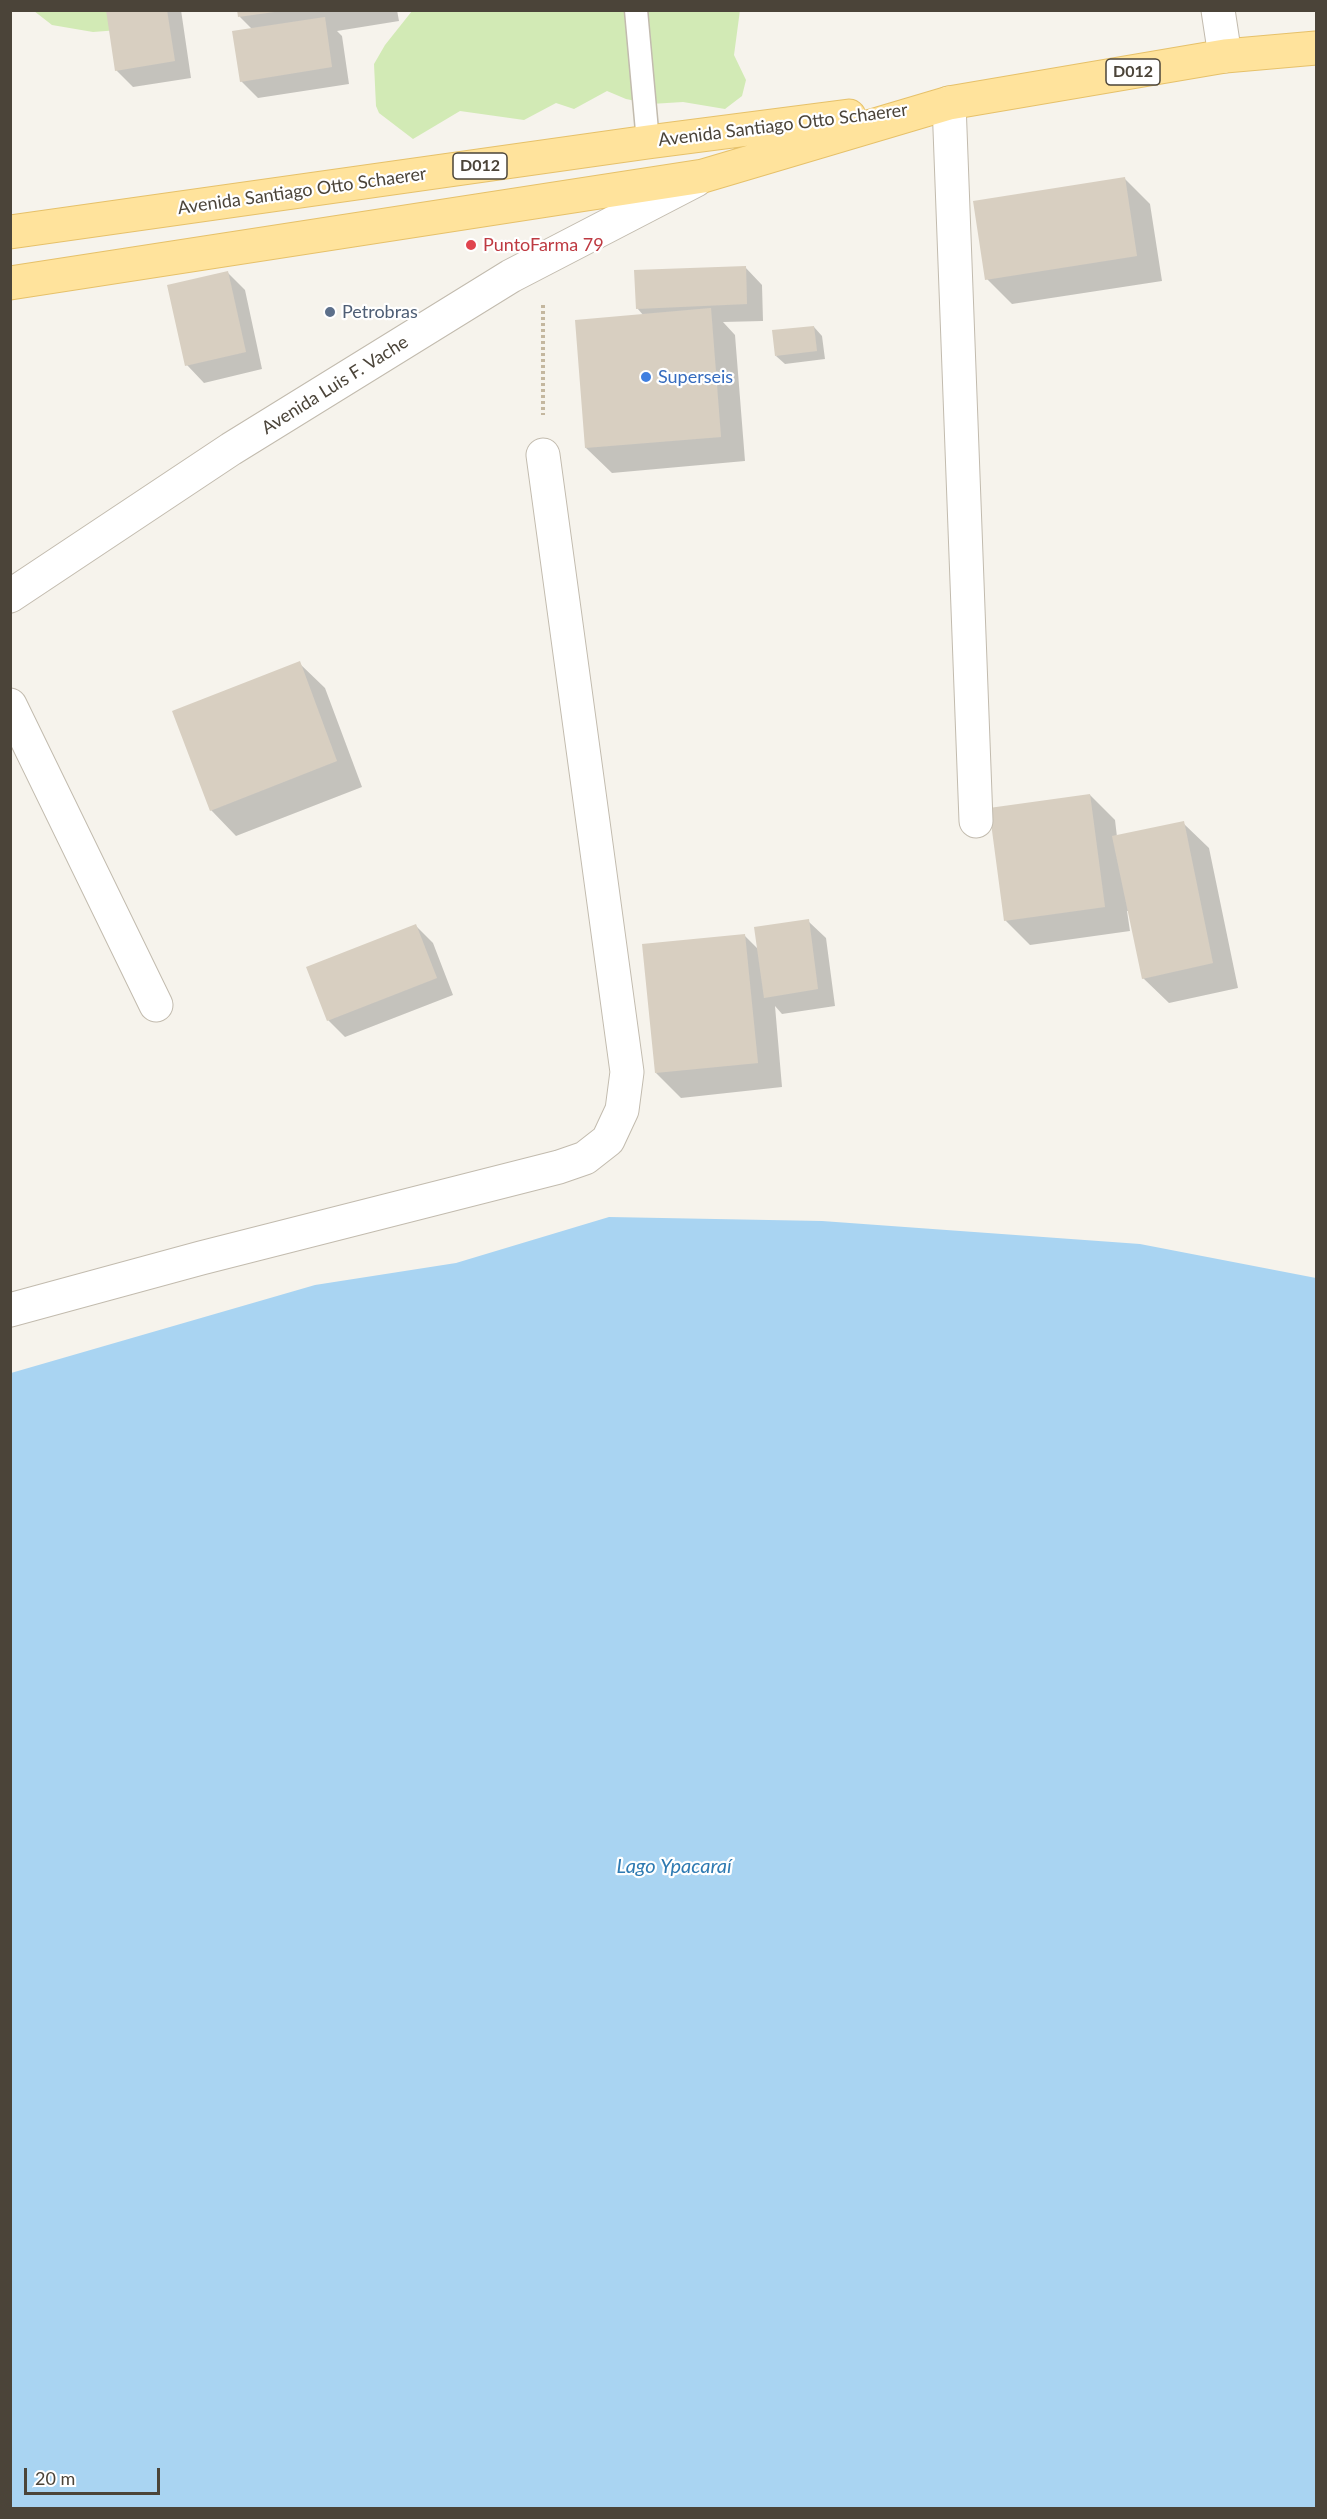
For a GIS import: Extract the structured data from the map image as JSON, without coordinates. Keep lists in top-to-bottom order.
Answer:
{
  "streets": {
    "main road": ["D012", "Avenida Santiago Otto Schaerer"],
    "street": ["Avenida Luis F. Vache"]
  },
  "crossings": [
    ["D012", "Avenida Santiago Otto Schaerer"],
    ["D012", "Avenida Luis F. Vache"]
  ],
  "water": ["Lago Ypacaraí"],
  "places": ["PuntoFarma 79", "Petrobras", "Superseis"],
  "scale_bar": "20 m"
}
